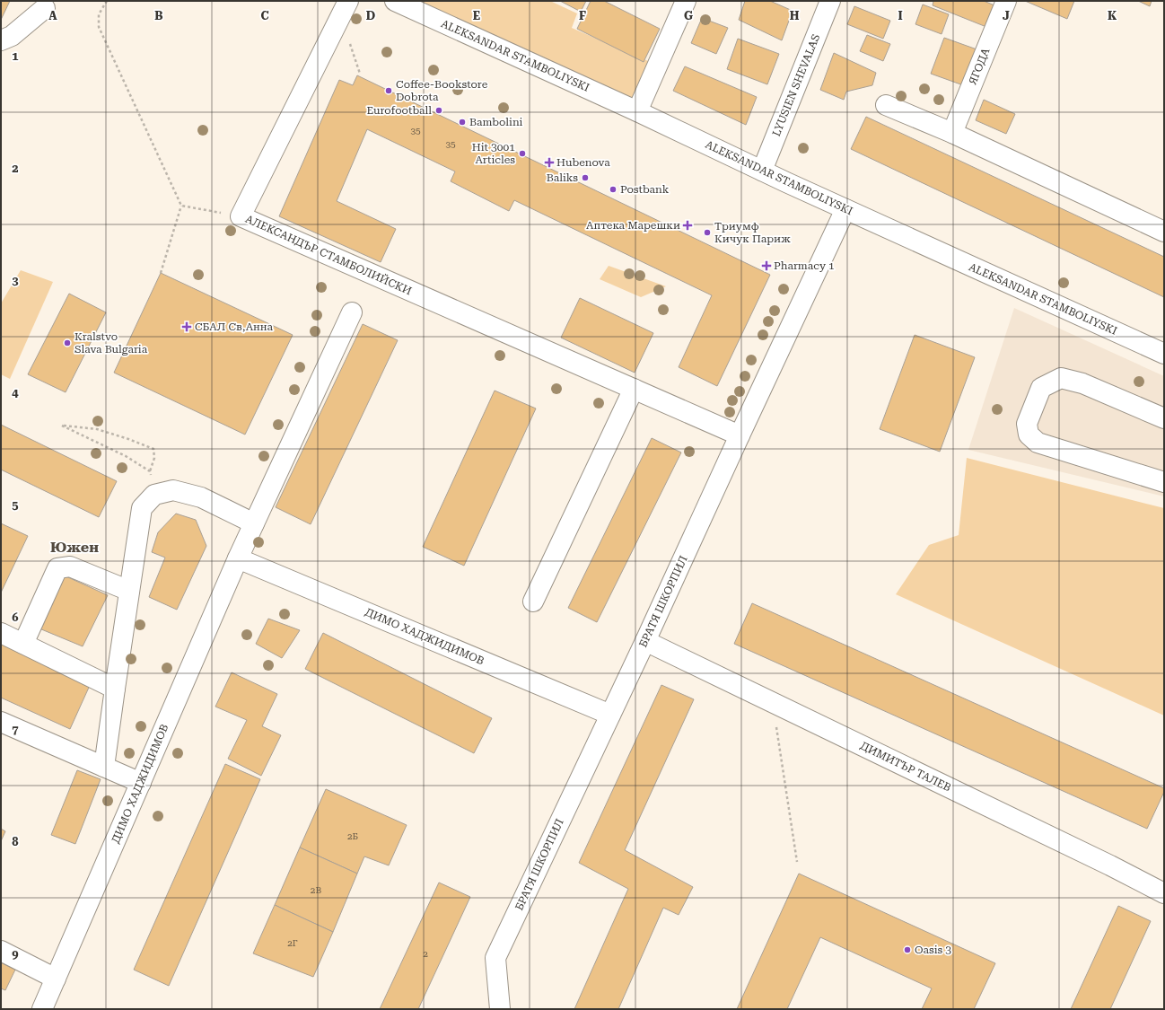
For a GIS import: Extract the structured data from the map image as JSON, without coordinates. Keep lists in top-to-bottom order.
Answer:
{
  "streets": {
    "street": [
      "ALEKSANDAR STAMBOLIYSKI",
      "ЯГОДА",
      "LYUSIEN SHEVALAS",
      "АЛЕКСАНДЪР СТАМБОЛИЙСКИ",
      "БРАТЯ ШКОРПИЛ",
      "ДИМО ХАДЖИДИМОВ",
      "ДИМИТЪР ТАЛЕВ"
    ]
  },
  "crossings": [
    ["ALEKSANDAR STAMBOLIYSKI", "LYUSIEN SHEVALAS"],
    ["ALEKSANDAR STAMBOLIYSKI", "БРАТЯ ШКОРПИЛ"],
    ["БРАТЯ ШКОРПИЛ", "ДИМО ХАДЖИДИМОВ"],
    ["БРАТЯ ШКОРПИЛ", "ДИМИТЪР ТАЛЕВ"]
  ],
  "districts": ["Южен"],
  "places": {
    "other": [
      "Coffee-Bookstore Dobrota",
      "Eurofootball",
      "Bambolini",
      "Hit 3001 Articles",
      "Baliks",
      "Postbank",
      "Триумф Кичук Париж",
      "Kralstvo Slava Bulgaria",
      "Oasis 3"
    ],
    "health": [
      "Hubenova",
      "Аптека Марешки",
      "Pharmacy 1",
      "СБАЛ Св,Анна"
    ]
  },
  "house_numbers": [
    "35",
    "35",
    "2Б",
    "2В",
    "2Г",
    "2"
  ],
  "grid": {
    "columns": [
      "A",
      "B",
      "C",
      "D",
      "E",
      "F",
      "G",
      "H",
      "I",
      "J",
      "K"
    ],
    "rows": [
      "1",
      "2",
      "3",
      "4",
      "5",
      "6",
      "7",
      "8",
      "9"
    ]
  }
}
